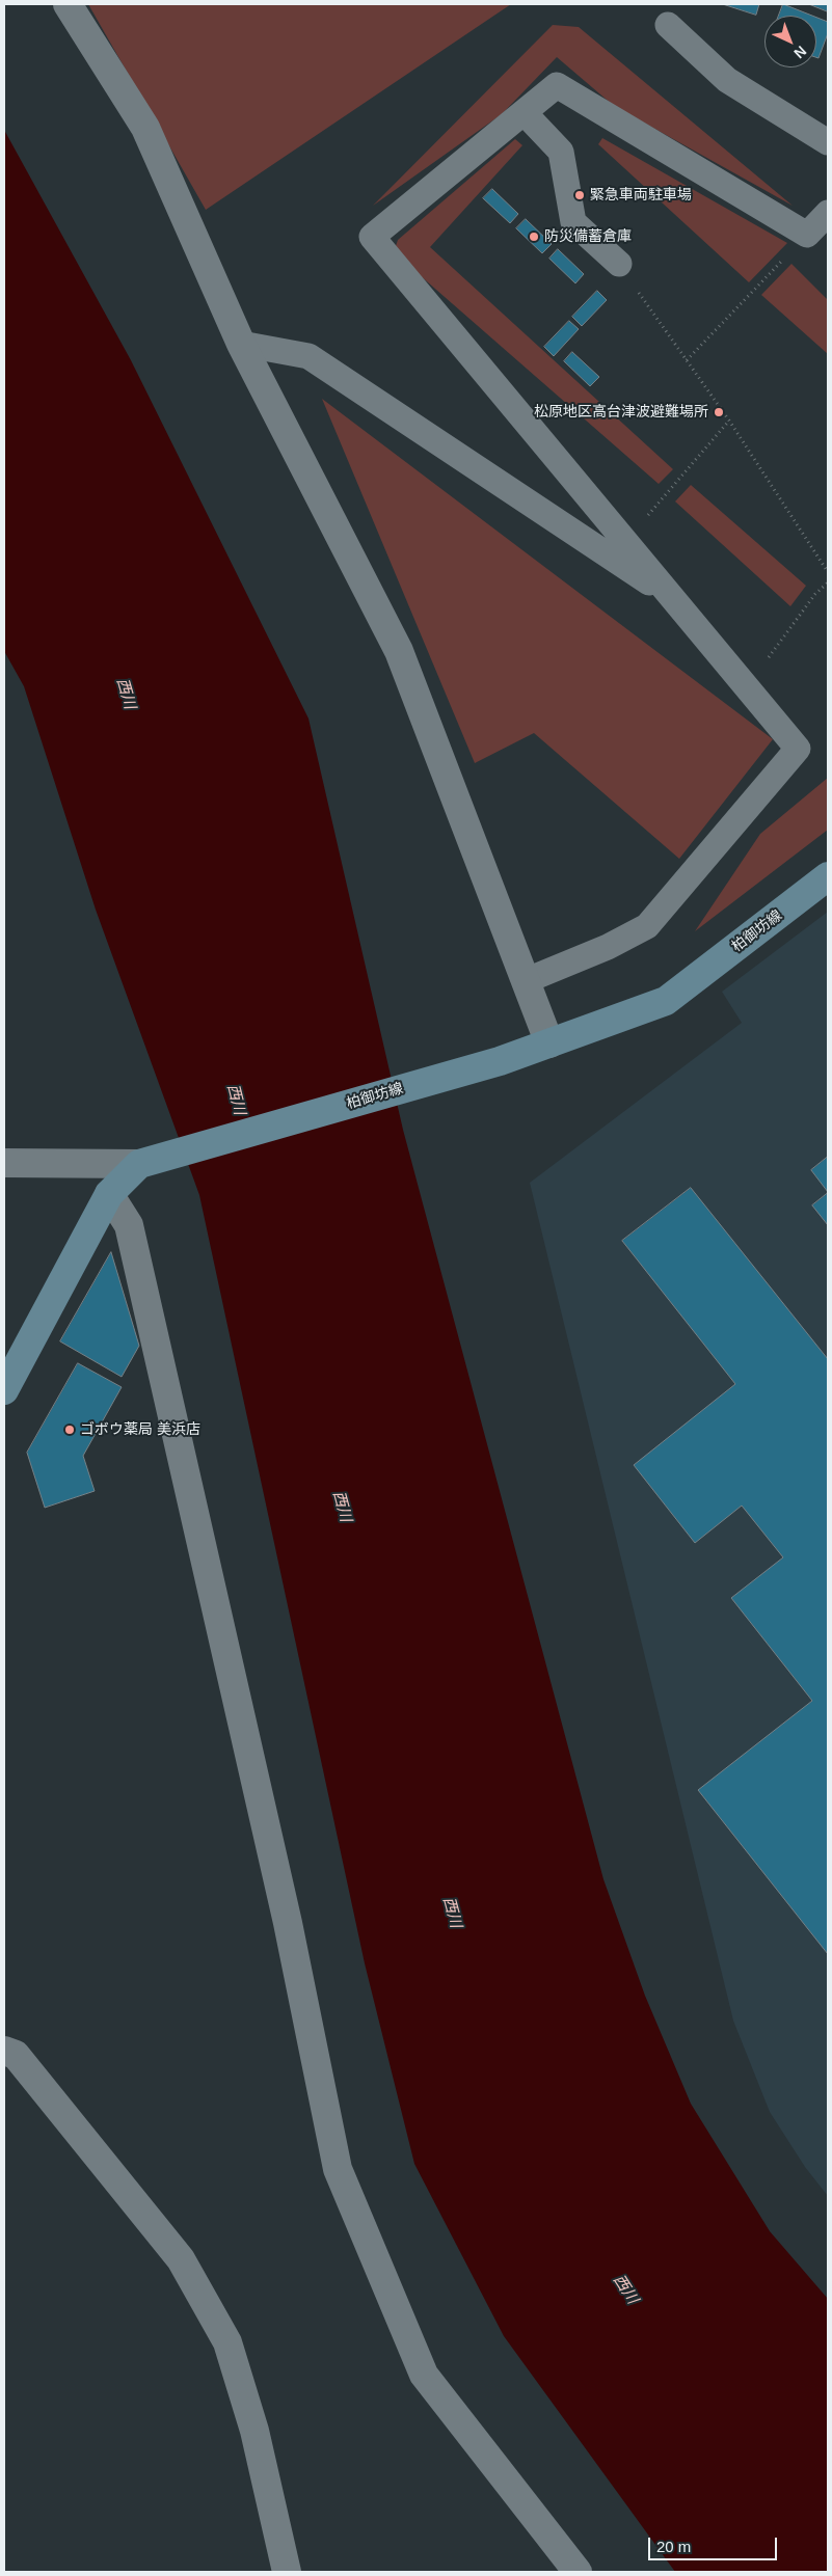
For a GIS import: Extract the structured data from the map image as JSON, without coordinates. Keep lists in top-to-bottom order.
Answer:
{
  "streets": {
    "main road": ["柏御坊線"]
  },
  "water": ["西川"],
  "places": [
    "緊急車両駐車場",
    "防災備蓄倉庫",
    "松原地区高台津波避難場所",
    "ゴボウ薬局 美浜店"
  ],
  "scale_bar": "20 m",
  "north": "bottom right"
}
